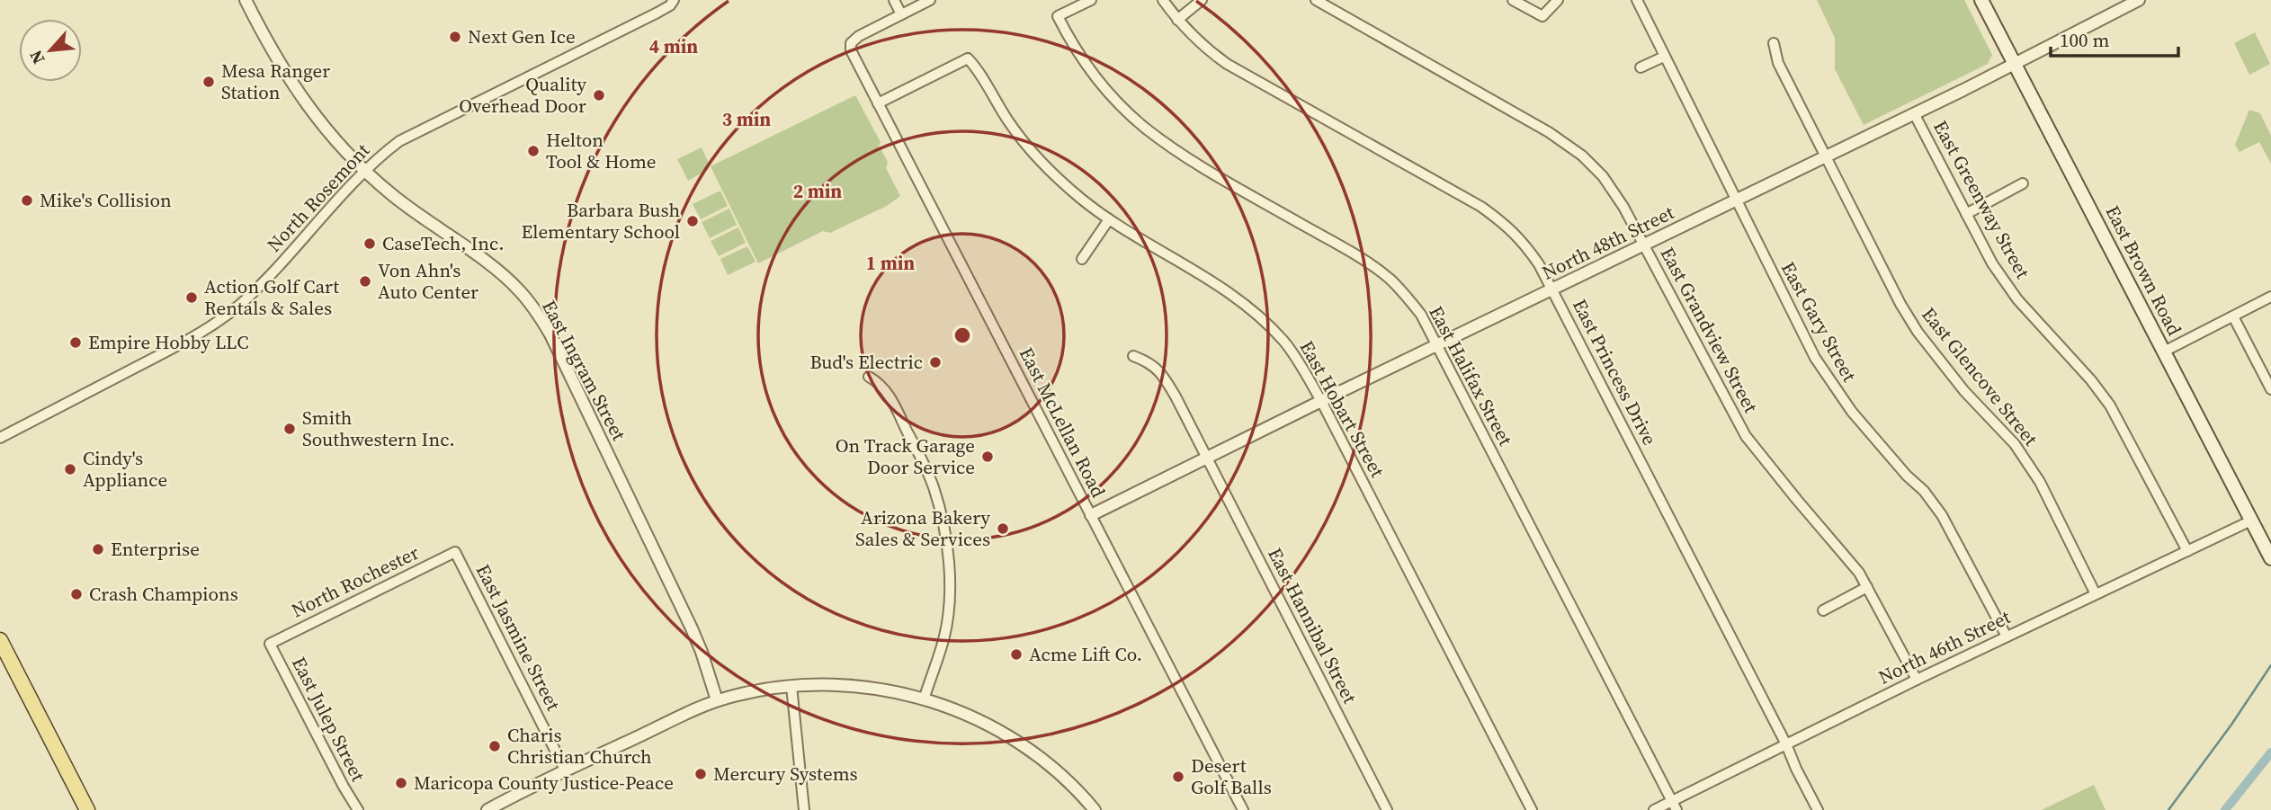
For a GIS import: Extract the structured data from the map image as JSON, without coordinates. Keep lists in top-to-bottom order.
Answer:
{
  "streets": {
    "main road": ["East Brown Road"],
    "street": [
      "North Rosemont",
      "East Greenway Street",
      "North 48th Street",
      "East Gary Street",
      "East Grandview Street",
      "East Ingram Street",
      "East Princess Drive",
      "East Halifax Street",
      "East Glencove Street",
      "East Hobart Street",
      "East McLellan Road",
      "North Rochester",
      "East Hannibal Street",
      "East Jasmine Street",
      "North 46th Street",
      "East Julep Street"
    ]
  },
  "crossings": [
    ["North Rosemont", "East Ingram Street"],
    ["East Greenway Street", "North 48th Street"],
    ["East Greenway Street", "North 46th Street"],
    ["North 48th Street", "East Brown Road"],
    ["North 48th Street", "East Gary Street"],
    ["North 48th Street", "East Grandview Street"],
    ["North 48th Street", "East Princess Drive"],
    ["North 48th Street", "East Halifax Street"],
    ["North 48th Street", "East Glencove Street"],
    ["North 48th Street", "East Hobart Street"],
    ["North 48th Street", "East McLellan Road"],
    ["North 48th Street", "East Hannibal Street"],
    ["East Brown Road", "North 46th Street"],
    ["East Gary Street", "North 46th Street"],
    ["East Grandview Street", "North 46th Street"],
    ["East Princess Drive", "North 46th Street"],
    ["East Halifax Street", "North 46th Street"],
    ["East Glencove Street", "North 46th Street"],
    ["East Hobart Street", "East McLellan Road"],
    ["North Rochester", "East Jasmine Street"],
    ["North Rochester", "East Julep Street"]
  ],
  "places": [
    "Next Gen Ice",
    "Mesa Ranger Station",
    "Quality Overhead Door",
    "Helton Tool & Home",
    "Mike's Collision",
    "Barbara Bush Elementary School",
    "CaseTech, Inc.",
    "Von Ahn's Auto Center",
    "Action Golf Cart Rentals & Sales",
    "Empire Hobby LLC",
    "Bud's Electric",
    "Smith Southwestern Inc.",
    "On Track Garage Door Service",
    "Cindy's Appliance",
    "Arizona Bakery Sales & Services",
    "Enterprise",
    "Crash Champions",
    "Acme Lift Co.",
    "Charis Christian Church",
    "Mercury Systems",
    "Desert Golf Balls",
    "Maricopa County Justice-Peace"
  ],
  "scale_bar": "100 m",
  "north": "bottom left",
  "rings": [
    "4 min",
    "3 min",
    "2 min",
    "1 min"
  ]
}
